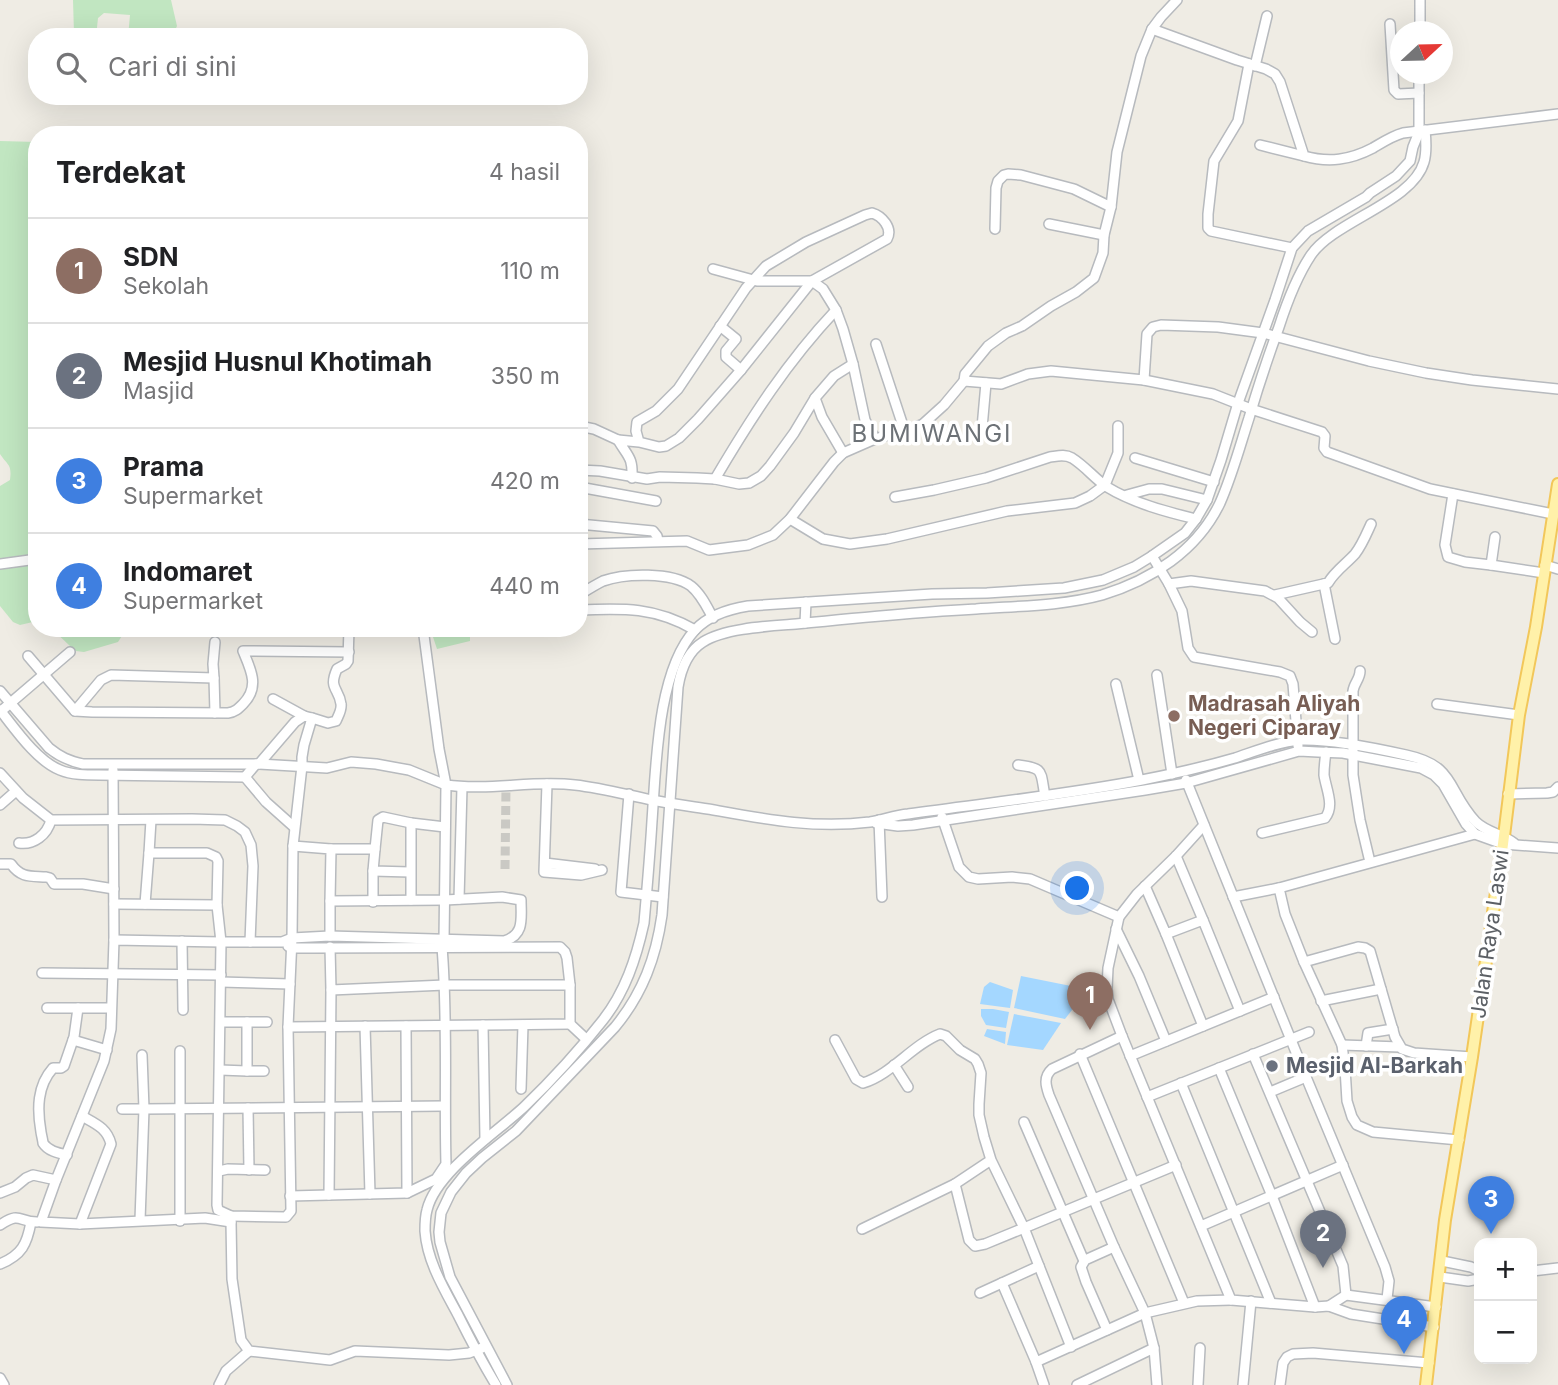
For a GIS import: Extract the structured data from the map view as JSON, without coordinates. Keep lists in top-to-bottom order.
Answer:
{
  "streets": {
    "main road": ["Jalan Raya Laswi"]
  },
  "districts": ["BUMIWANGI"],
  "places": ["Madrasah Aliyah Negeri Ciparay", "Mesjid Al-Barkah"],
  "north": "right",
  "page": {
    "search": "Cari di sini",
    "heading": ["Terdekat", "4 hasil"],
    "list": [
      {
        "mark": "1",
        "name": "SDN",
        "note": "Sekolah",
        "value": "110 m"
      },
      {
        "mark": "2",
        "name": "Mesjid Husnul Khotimah",
        "note": "Masjid",
        "value": "350 m"
      },
      {
        "mark": "3",
        "name": "Prama",
        "note": "Supermarket",
        "value": "420 m"
      },
      {
        "mark": "4",
        "name": "Indomaret",
        "note": "Supermarket",
        "value": "440 m"
      }
    ],
    "pins": [
      "1",
      "3",
      "2",
      "4"
    ],
    "map_buttons": ["+", "−"]
  }
}
